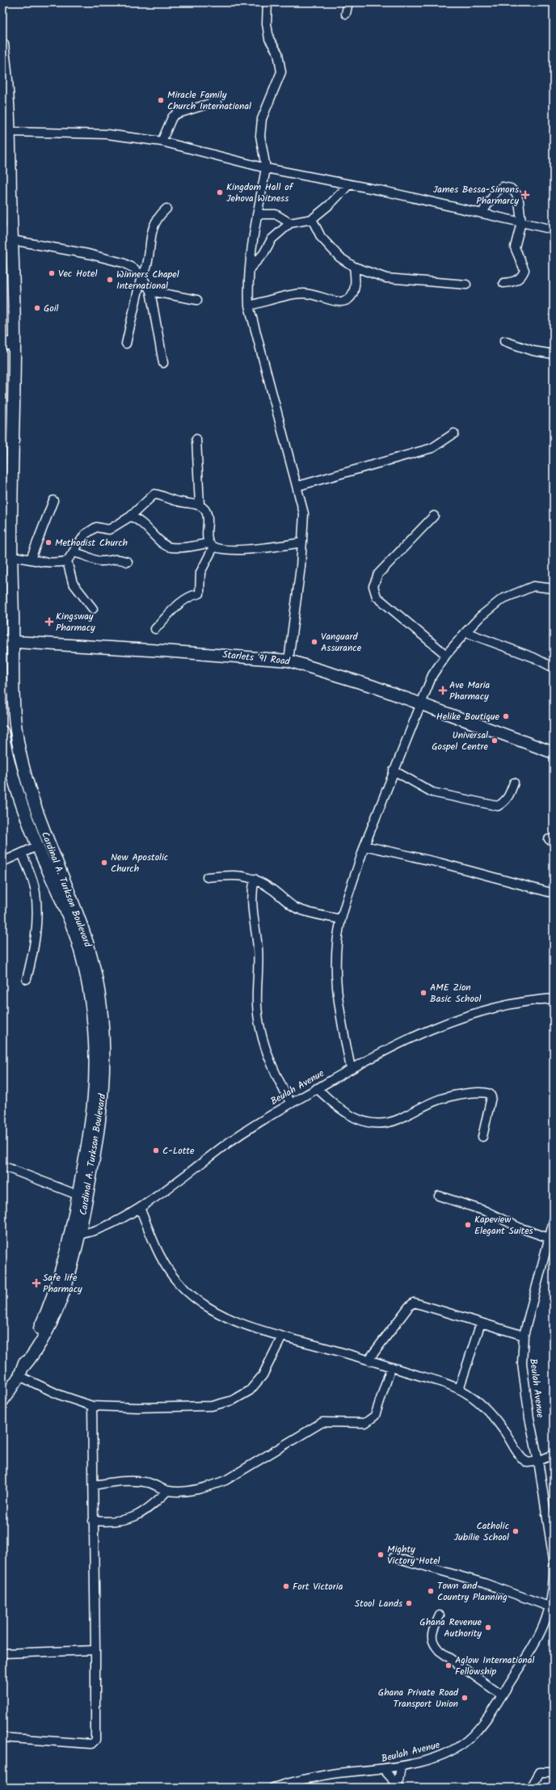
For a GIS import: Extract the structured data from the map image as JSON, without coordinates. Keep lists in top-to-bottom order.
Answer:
{
  "streets": {
    "street": ["Starlets '91 Road", "Cardinal A. Turkson Boulevard", "Beulah Avenue"]
  },
  "crossings": [
    ["Starlets '91 Road", "Cardinal A. Turkson Boulevard"],
    ["Cardinal A. Turkson Boulevard", "Beulah Avenue"]
  ],
  "places": {
    "other": [
      "Miracle Family Church International",
      "Kingdom Hall of Jehova Witness",
      "Vec Hotel",
      "Winners Chapel International",
      "Goil",
      "Methodist Church",
      "Vanguard Assurance",
      "Helike Boutique",
      "Universal Gospel Centre",
      "New Apostolic Church",
      "AME Zion Basic School",
      "C-Lotte",
      "Kapeview Elegant Suites",
      "Catholic Jubilie School",
      "Mighty Victory Hotel",
      "Fort Victoria",
      "Town and Country Planning",
      "Stool Lands",
      "Ghana Revenue Authority",
      "Aglow International Fellowship",
      "Ghana Private Road Transport Union"
    ],
    "health": [
      "James Bessa-Simons Pharmarcy",
      "Kingsway Pharmacy",
      "Ave Maria Pharmacy",
      "Safe life Pharmacy"
    ]
  }
}
